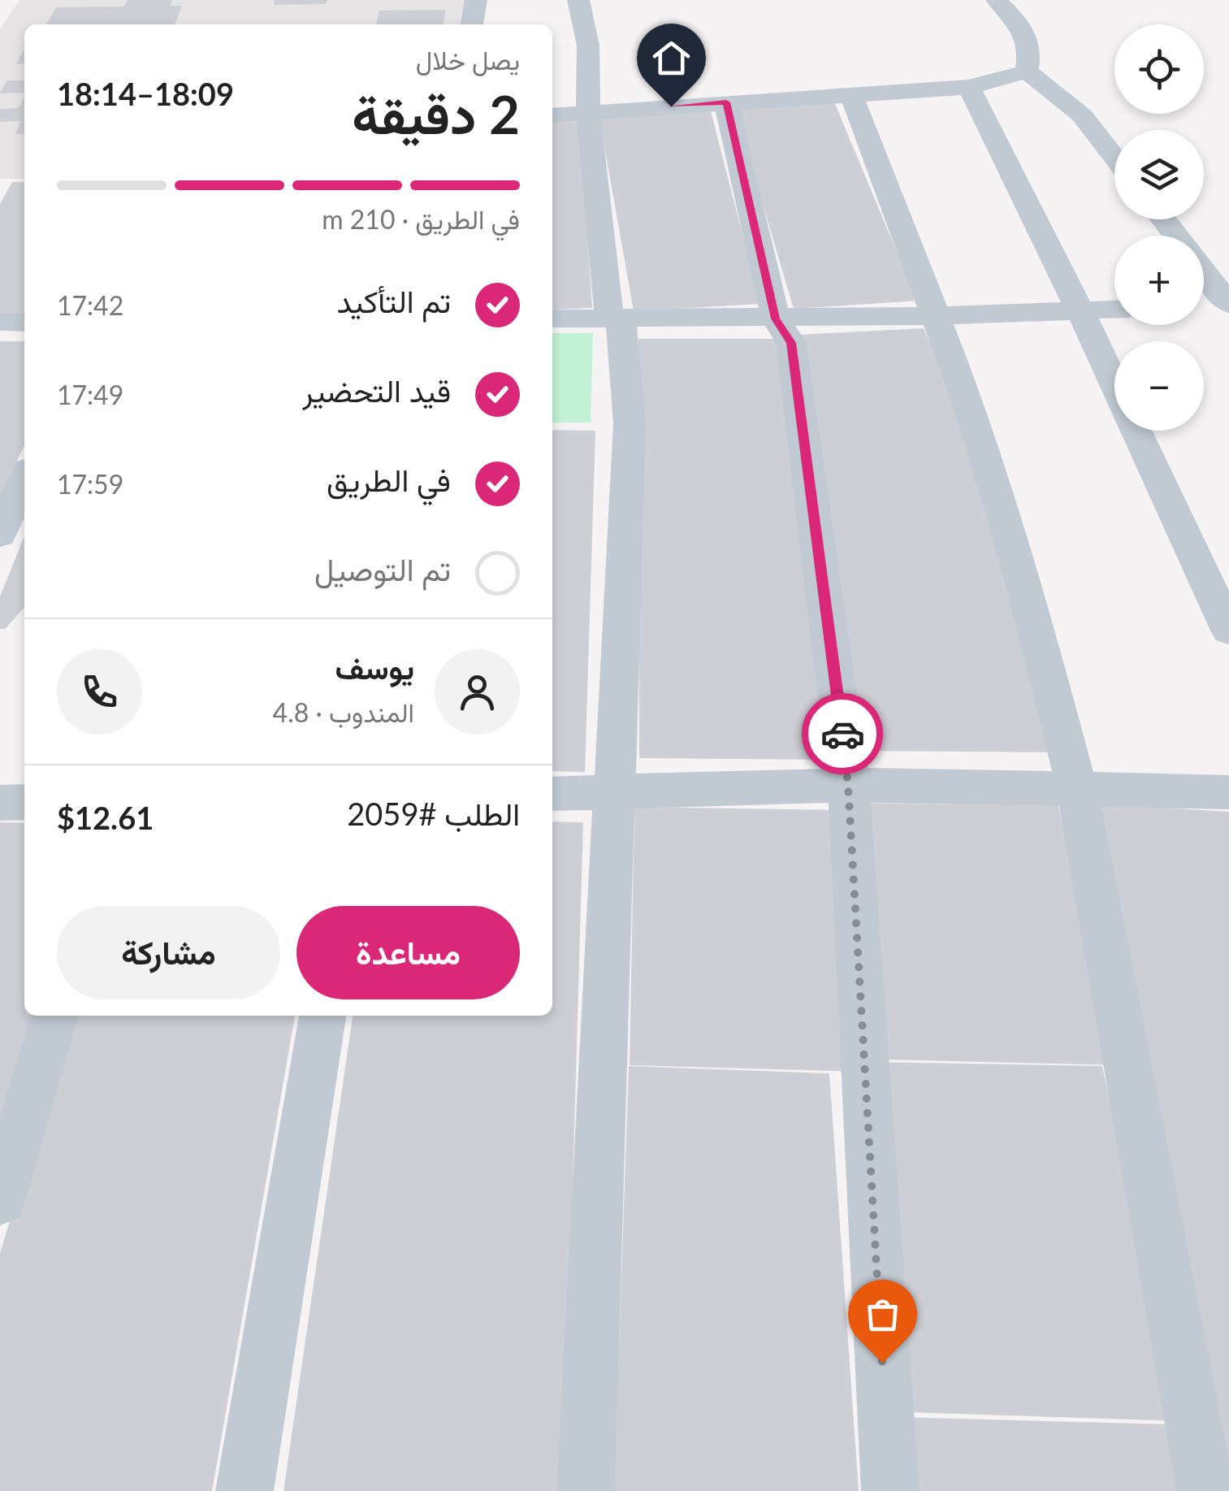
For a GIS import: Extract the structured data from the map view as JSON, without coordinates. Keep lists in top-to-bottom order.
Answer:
{
  "page": {
    "map_buttons": ["+", "−"],
    "heading": ["2 دقيقة", "يصل خلال", "18:09–18:14"],
    "panel": [
      "يوسف",
      "المندوب · 4.8",
      "الطلب #2059",
      "$12.61"
    ],
    "bar": "في الطريق · 210 m",
    "list": [
      ["تم التأكيد", "17:42"],
      ["قيد التحضير", "17:49"],
      ["في الطريق", "17:59"],
      "تم التوصيل"
    ],
    "buttons": ["مساعدة", "مشاركة"]
  }
}
